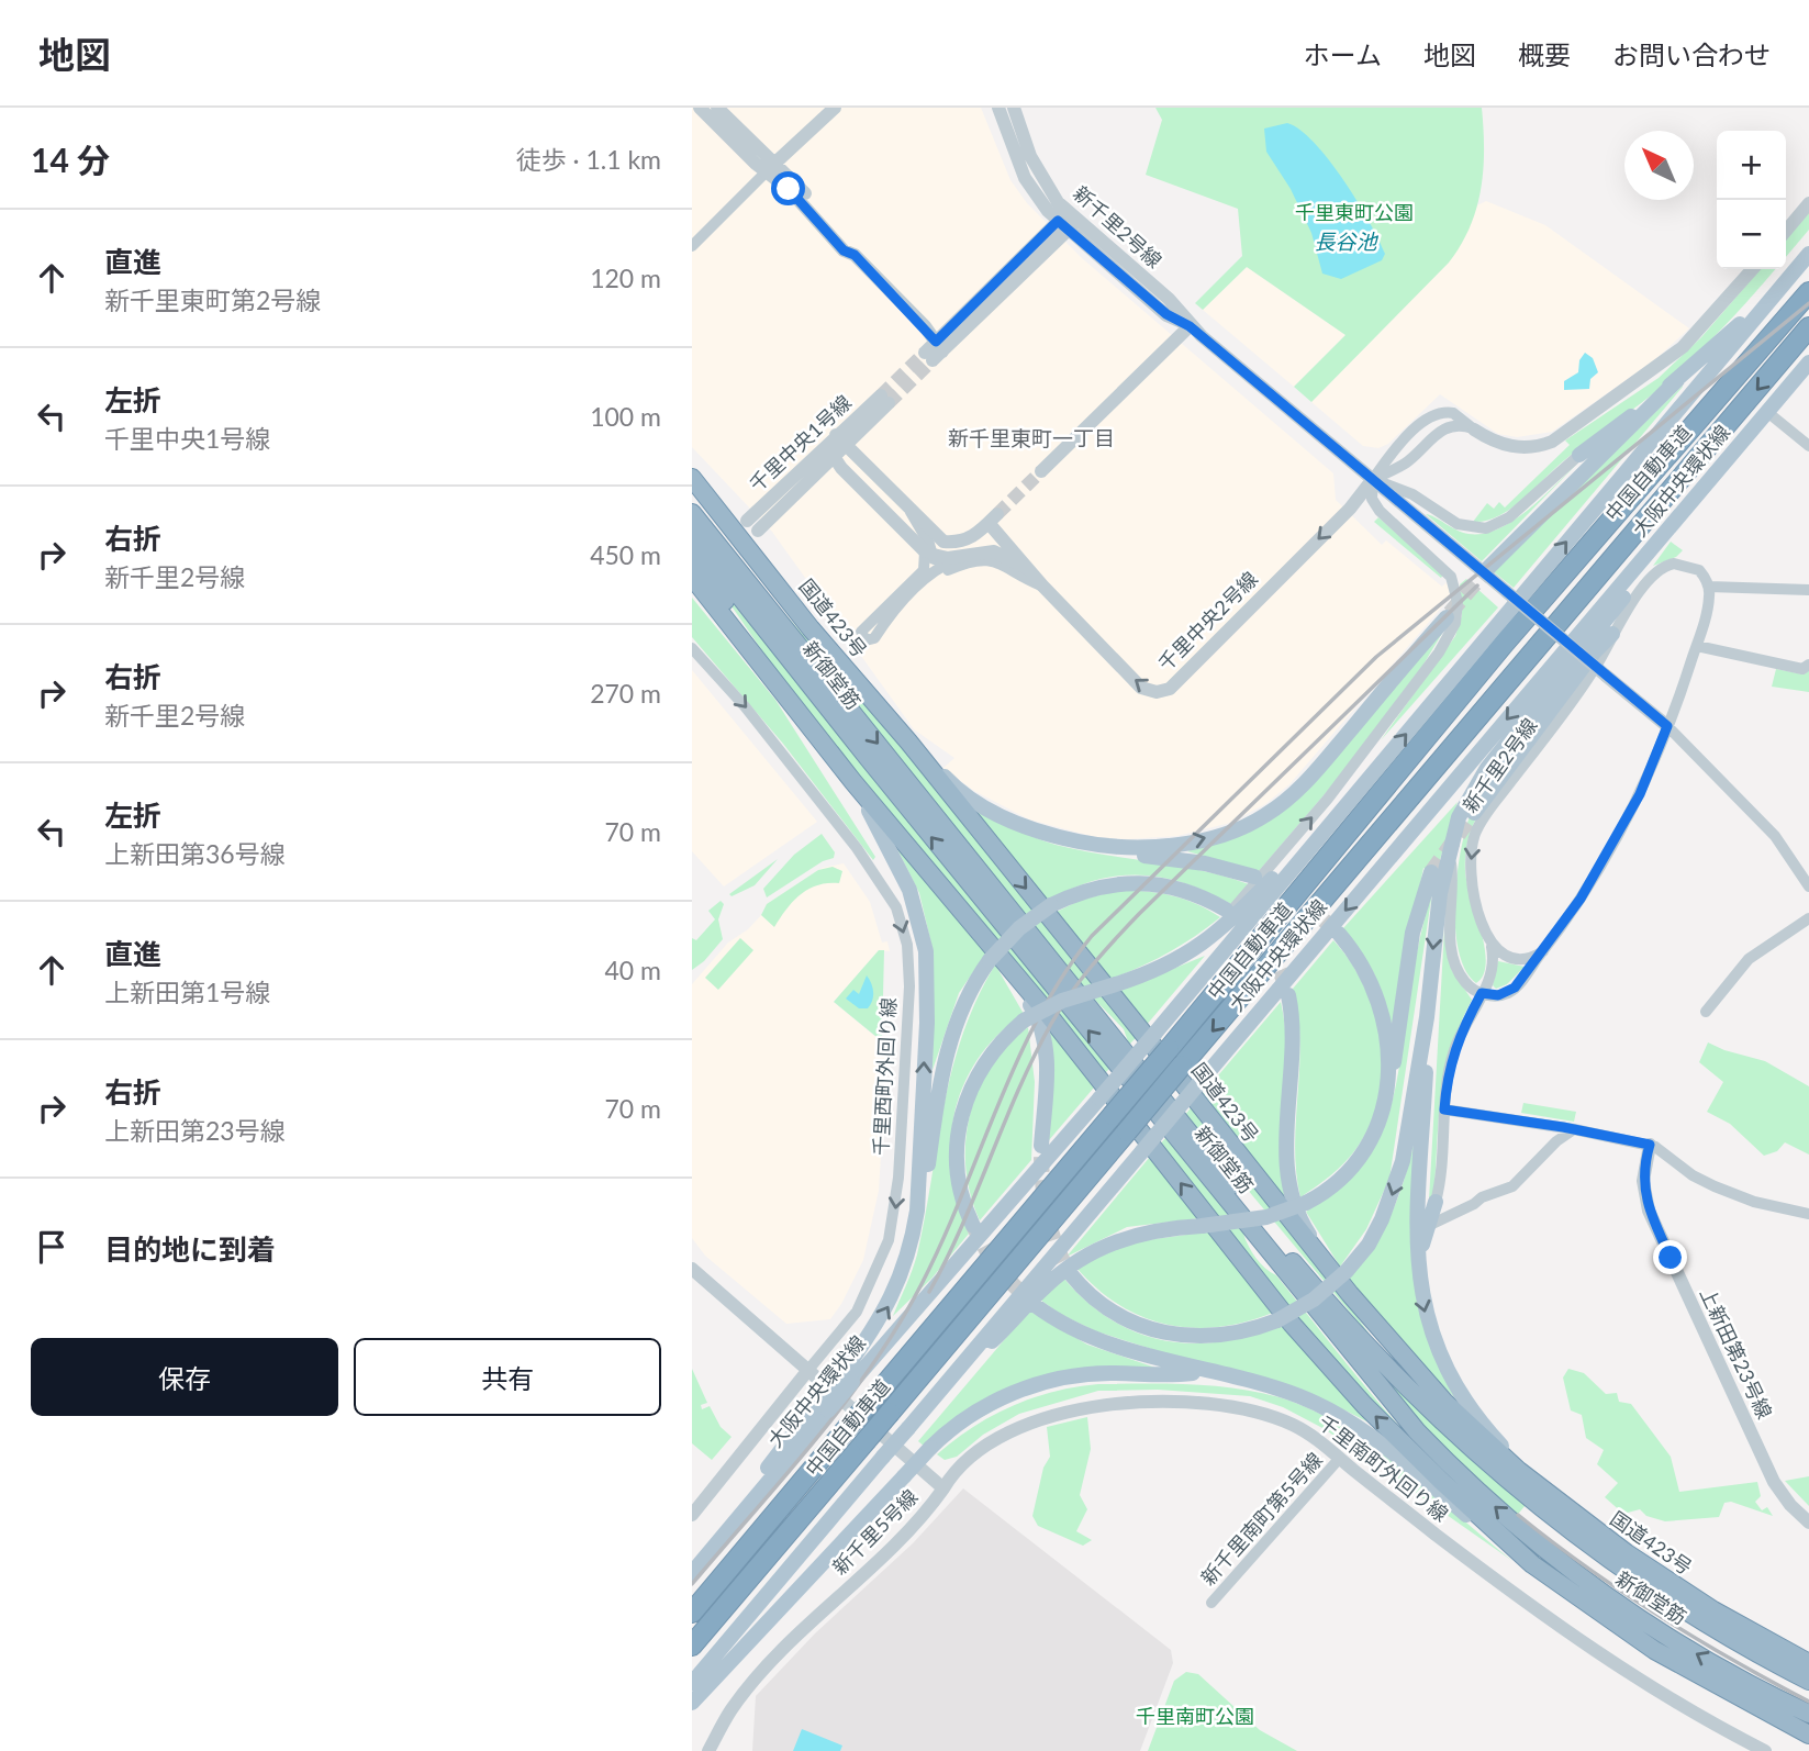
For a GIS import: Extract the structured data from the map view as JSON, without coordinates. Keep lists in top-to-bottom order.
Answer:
{
  "streets": {
    "highway": ["中国自動車道", "国道423号", "新御堂筋"],
    "main road": ["大阪中央環状線"],
    "street": [
      "新千里2号線",
      "千里中央1号線",
      "千里中央2号線",
      "千里西町外回り線",
      "上新田第23号線",
      "千里南町外回り線",
      "新千里南町第5号線",
      "新千里5号線"
    ]
  },
  "crossings": [
    ["新千里2号線", "千里中央2号線"],
    ["千里西町外回り線", "新千里5号線"],
    ["千里南町外回り線", "新千里南町第5号線"],
    ["千里南町外回り線", "新千里5号線"]
  ],
  "one_way": ["千里西町外回り線"],
  "districts": ["新千里東町一丁目"],
  "water": ["長谷池"],
  "parks": ["千里東町公園", "千里南町公園"],
  "north": "top left",
  "page": {
    "header": "地図",
    "nav": [
      "ホーム",
      "地図",
      "概要",
      "お問い合わせ"
    ],
    "heading": ["14 分", "徒歩 · 1.1 km"],
    "map_buttons": ["+", "−"],
    "list": [
      ["直進", "新千里東町第2号線", "120 m"],
      ["左折", "千里中央1号線", "100 m"],
      ["右折", "新千里2号線", "450 m"],
      ["右折", "新千里2号線", "270 m"],
      ["左折", "上新田第36号線", "70 m"],
      ["直進", "上新田第1号線", "40 m"],
      ["右折", "上新田第23号線", "70 m"],
      "目的地に到着"
    ],
    "buttons": ["保存", "共有"]
  }
}
